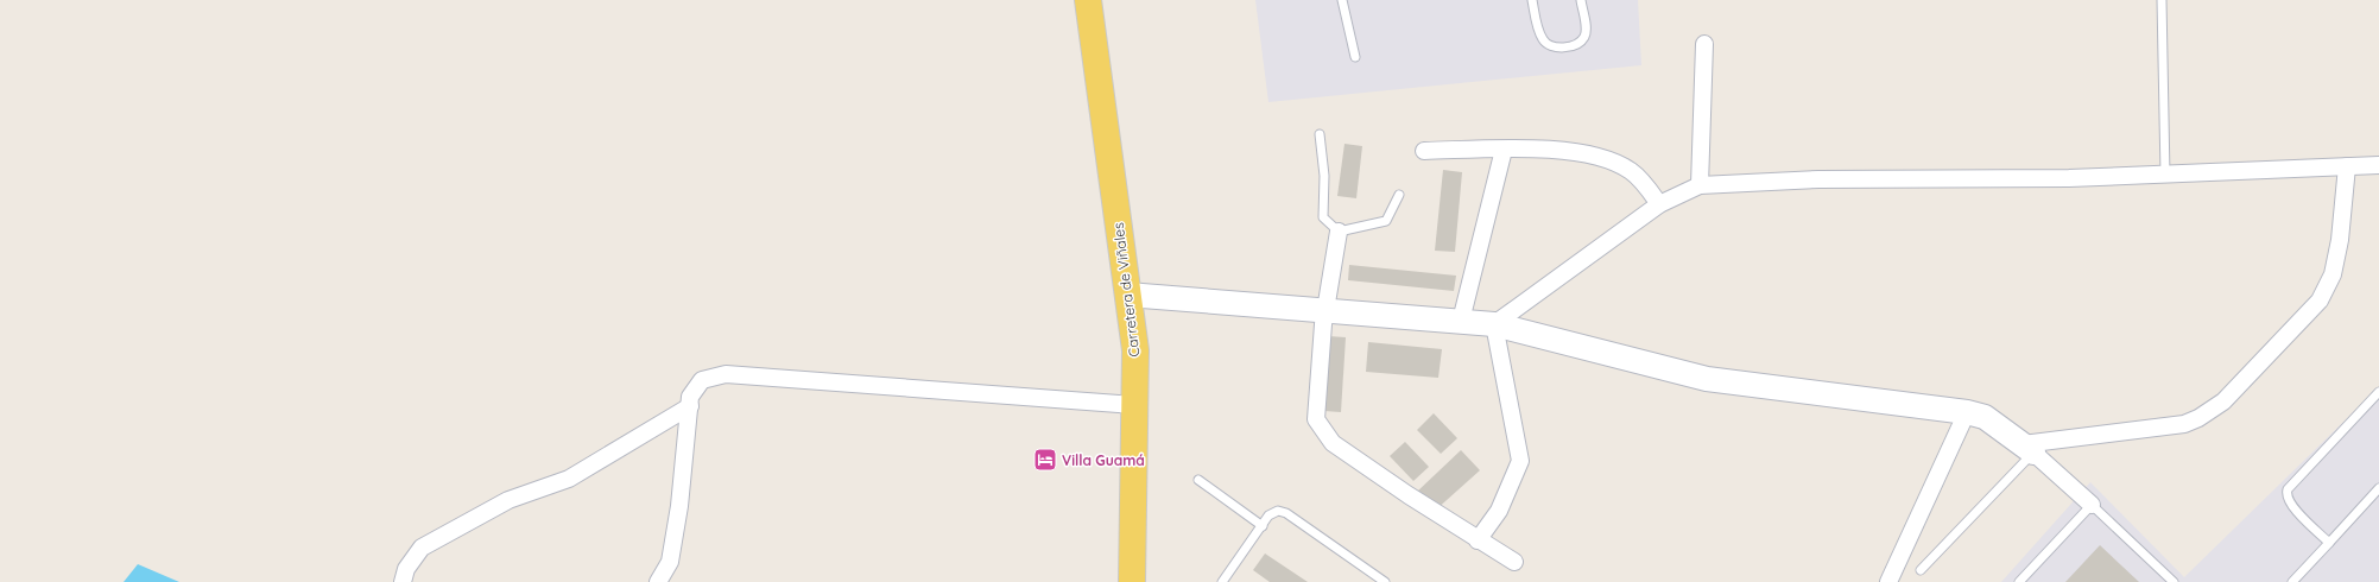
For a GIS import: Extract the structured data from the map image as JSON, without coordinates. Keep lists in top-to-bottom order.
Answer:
{
  "streets": {
    "main road": ["Carretera de Viñales"]
  },
  "places": {
    "hotel": ["Villa Guamá"]
  }
}
